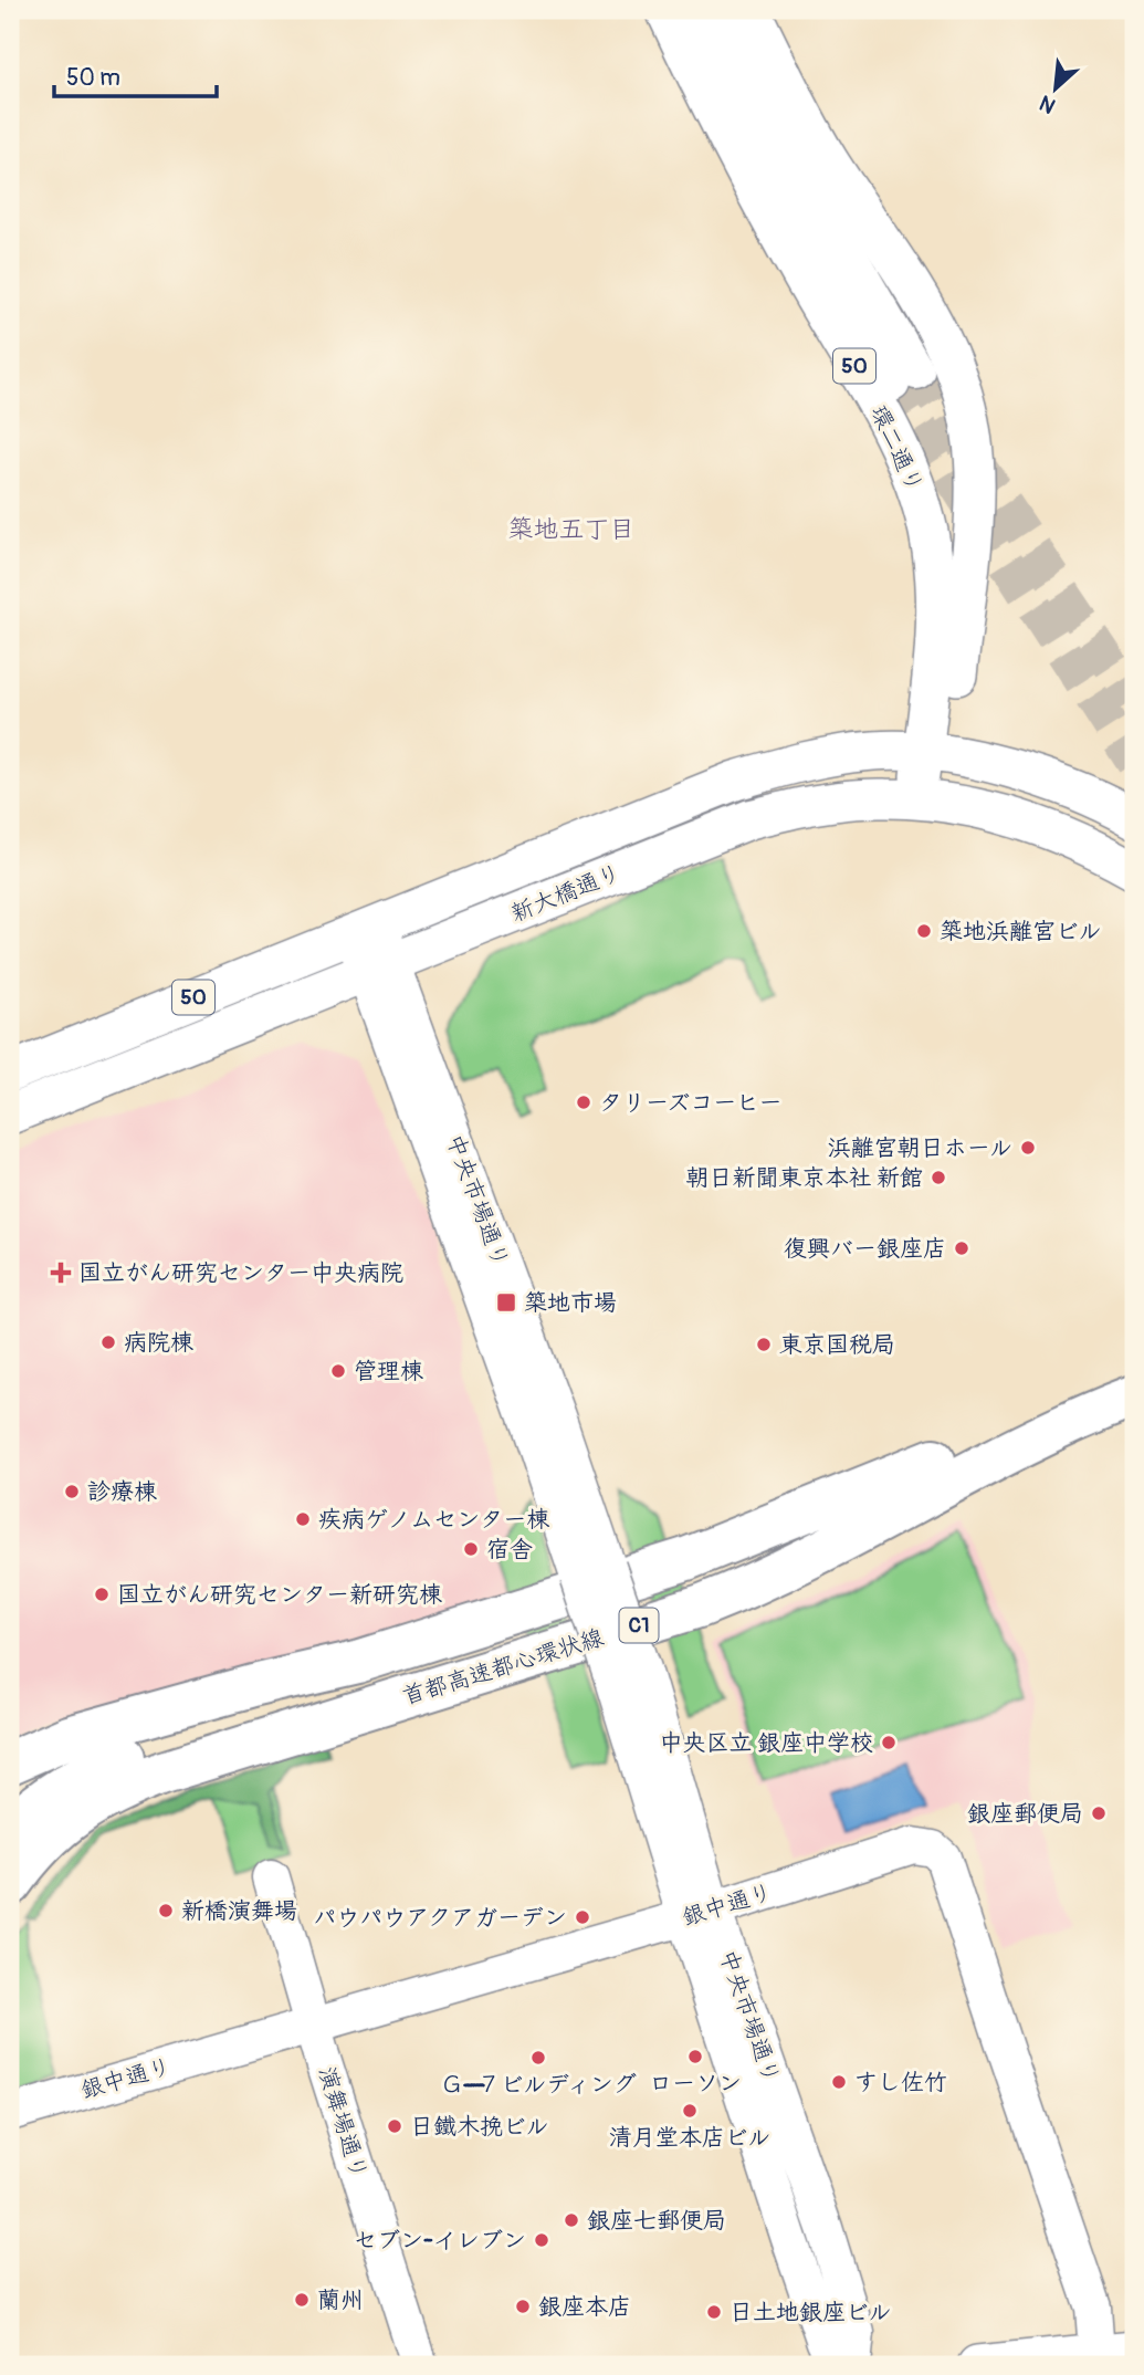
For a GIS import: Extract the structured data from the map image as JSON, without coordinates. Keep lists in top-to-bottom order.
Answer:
{
  "streets": {
    "highway": ["C1", "首都高速都心環状線"],
    "main road": ["50", "環二通り", "新大橋通り"],
    "street": ["中央市場通り", "銀中通り", "演舞場通り"]
  },
  "crossings": [
    ["環二通り", "新大橋通り"],
    ["新大橋通り", "中央市場通り"],
    ["中央市場通り", "銀中通り"],
    ["銀中通り", "演舞場通り"]
  ],
  "districts": ["築地五丁目"],
  "places": {
    "other": [
      "築地浜離宮ビル",
      "タリーズコーヒー",
      "浜離宮朝日ホール",
      "朝日新聞東京本社 新館",
      "復興バー銀座店",
      "病院棟",
      "東京国税局",
      "管理棟",
      "診療棟",
      "疾病ゲノムセンター棟",
      "宿舎",
      "国立がん研究センター新研究棟",
      "中央区立 銀座中学校",
      "銀座郵便局",
      "新橋演舞場",
      "パウパウアクアガーデン",
      "ローソン",
      "Ｇ―７ビルディング",
      "すし佐竹",
      "清月堂本店ビル",
      "日鐵木挽ビル",
      "銀座七郵便局",
      "セブン-イレブン",
      "蘭州",
      "銀座本店",
      "日土地銀座ビル"
    ],
    "health": ["国立がん研究センター中央病院"],
    "transit": ["築地市場"]
  },
  "scale_bar": "50 m",
  "north": "bottom left"
}
